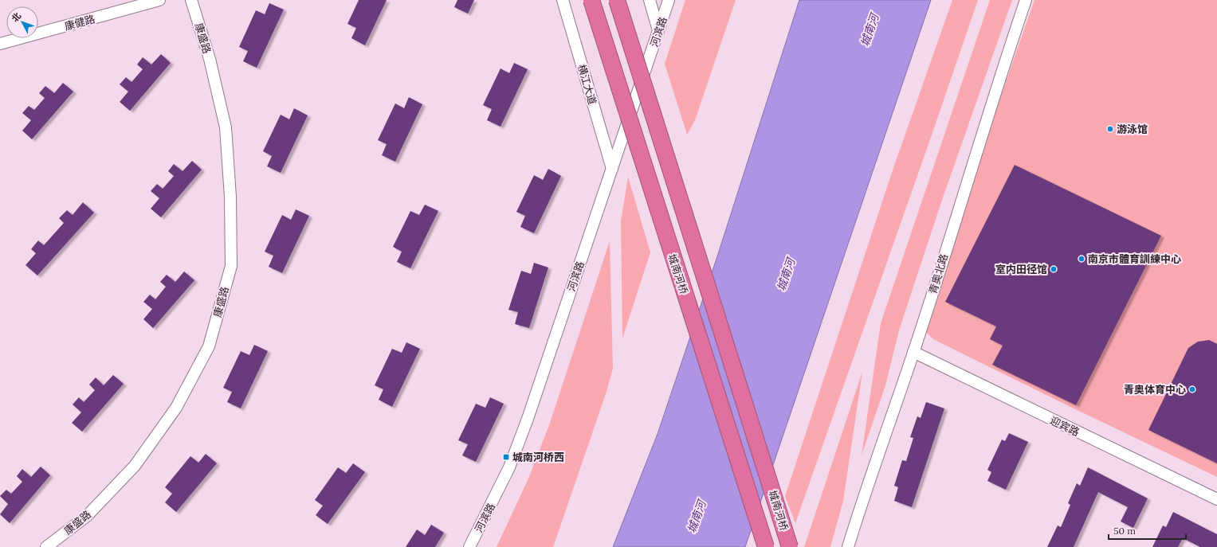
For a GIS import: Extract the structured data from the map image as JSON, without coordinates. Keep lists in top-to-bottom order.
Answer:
{
  "streets": {
    "highway": ["城南河桥"],
    "street": [
      "康健路",
      "河滨路",
      "康盛路",
      "横江大道",
      "青奥北路",
      "迎宾路"
    ]
  },
  "crossings": [
    ["河滨路", "横江大道"],
    ["青奥北路", "迎宾路"]
  ],
  "water": ["城南河"],
  "places": {
    "other": [
      "游泳馆",
      "南京市體育訓練中心",
      "室内田径馆",
      "青奥体育中心"
    ],
    "transit": ["城南河桥西"]
  },
  "scale_bar": "50 m",
  "north": "top left"
}
